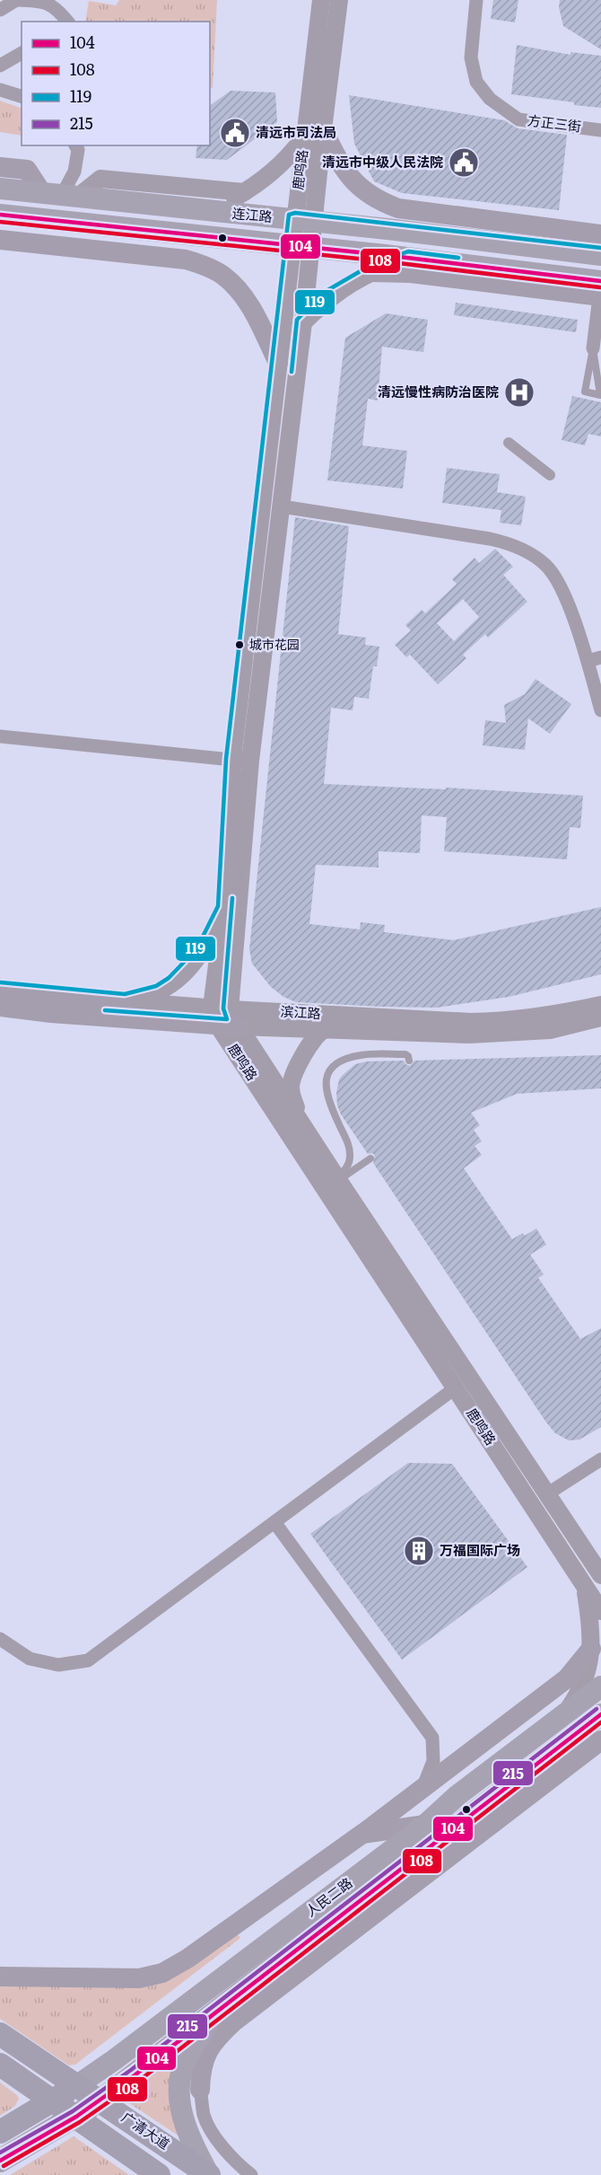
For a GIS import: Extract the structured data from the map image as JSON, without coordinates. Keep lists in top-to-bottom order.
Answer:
{
  "streets": {
    "highway": ["人民二路", "广清大道"],
    "main road": ["连江路", "滨江路"],
    "street": ["方正三街", "鹿鸣路"]
  },
  "crossings": [
    ["鹿鸣路", "连江路"],
    ["鹿鸣路", "滨江路"],
    ["人民二路", "广清大道"]
  ],
  "places": {
    "public building": ["清远市司法局", "清远市中级人民法院"],
    "hospital": ["清远慢性病防治医院"],
    "other": ["城市花园"],
    "building": ["万福国际广场"]
  },
  "lines": [
    "transit line 119",
    "transit line 104",
    "transit line 108",
    "transit line 215"
  ],
  "legend": [
    "104",
    "108",
    "119",
    "215"
  ]
}
